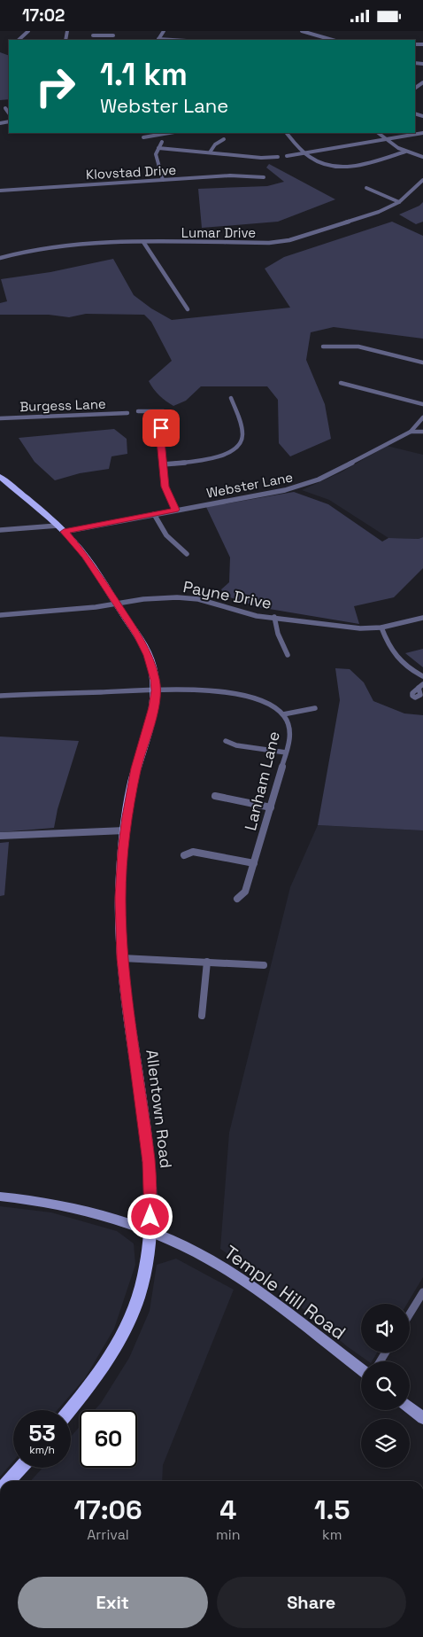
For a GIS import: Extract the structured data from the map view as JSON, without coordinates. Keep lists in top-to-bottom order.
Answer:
{
  "streets": {
    "main road": ["Allentown Road", "Temple Hill Road"],
    "street": [
      "Klovstad Drive",
      "Lumar Drive",
      "Burgess Lane",
      "Webster Lane",
      "Payne Drive",
      "Lanham Lane"
    ]
  },
  "crossings": [
    ["Webster Lane", "Allentown Road"],
    ["Payne Drive", "Allentown Road"],
    ["Lanham Lane", "Allentown Road"],
    ["Allentown Road", "Temple Hill Road"]
  ],
  "page": {
    "status": "17:02",
    "turn": ["1.1 km", "Webster Lane"],
    "speed": "53 km/h",
    "limit": "60",
    "eta": [
      "17:06",
      "Arrival",
      "4",
      "min",
      "1.5",
      "km"
    ],
    "buttons": ["Exit", "Share"]
  }
}
